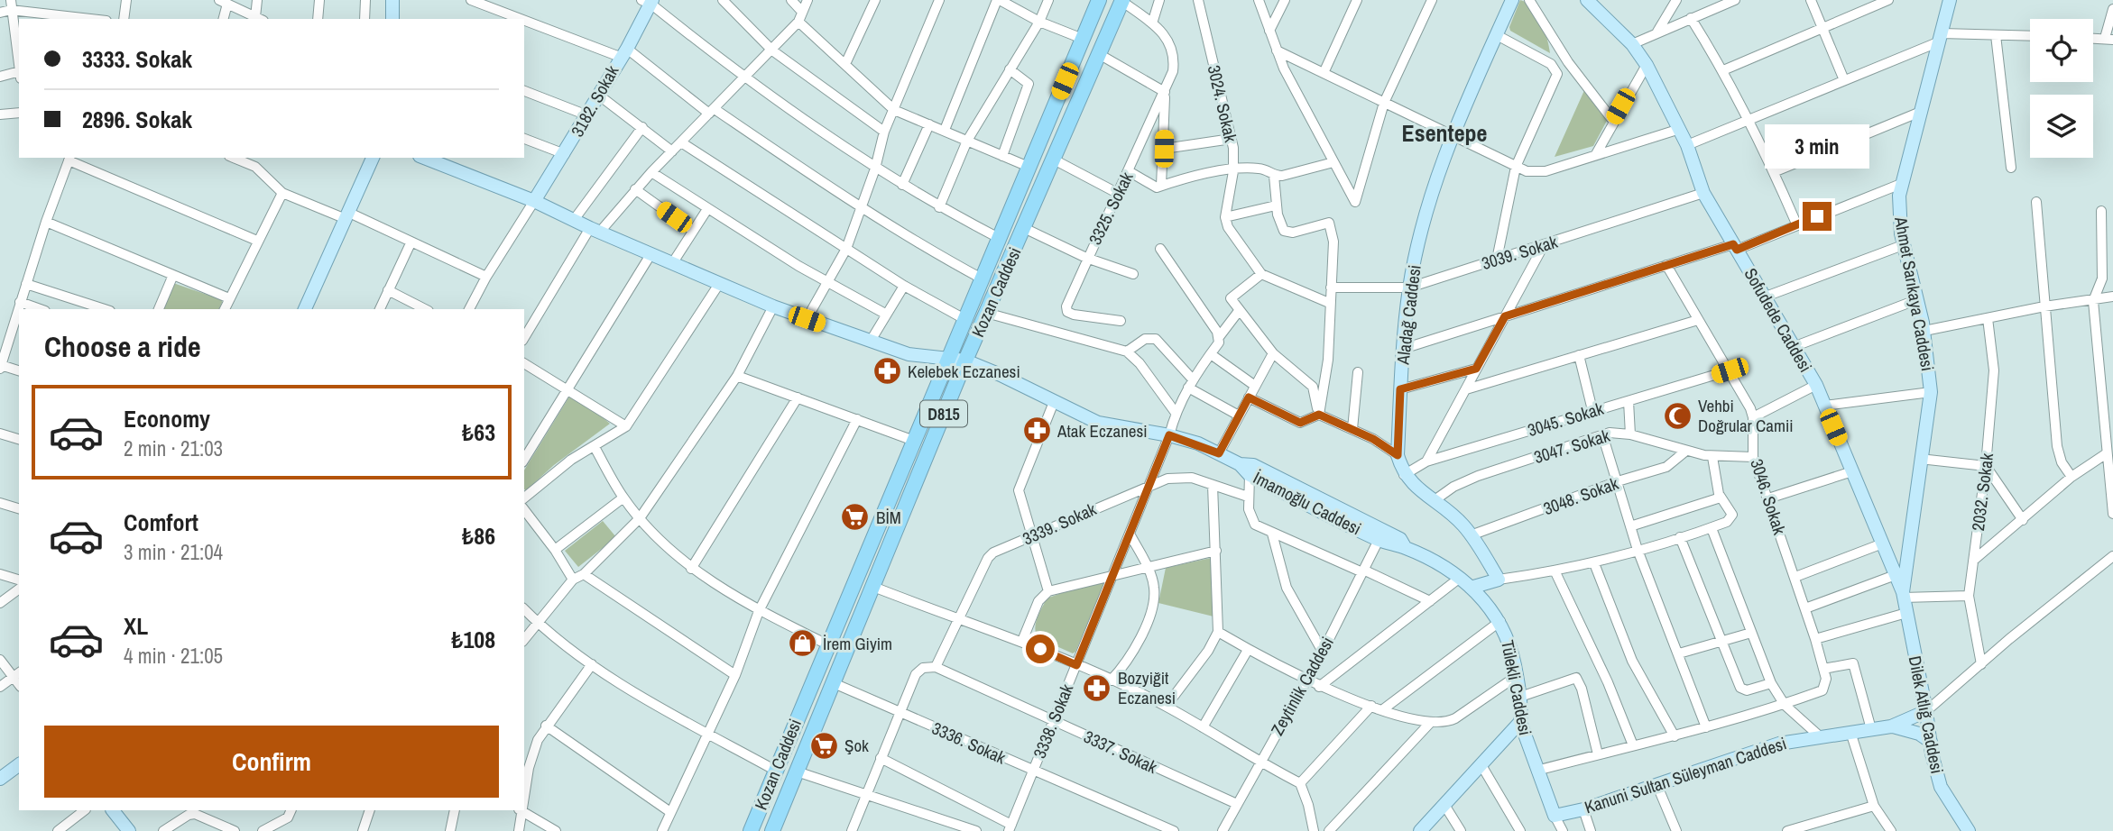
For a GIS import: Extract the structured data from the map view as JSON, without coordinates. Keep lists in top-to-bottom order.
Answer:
{
  "streets": {
    "highway": ["Kozan Caddesi", "D815"],
    "main road": [
      "3182. Sokak",
      "Ahmet Sarıkaya Caddesi",
      "Aladağ Caddesi",
      "Sofudede Caddesi",
      "İmamoğlu Caddesi",
      "Tülekli Caddesi",
      "Dilek Atlığ Caddesi",
      "Kanuni Sultan Süleyman Caddesi"
    ],
    "street": [
      "3024. Sokak",
      "3325. Sokak",
      "3039. Sokak",
      "3045. Sokak",
      "3047. Sokak",
      "2032. Sokak",
      "3048. Sokak",
      "3046. Sokak",
      "3339. Sokak",
      "Zeytinlik Caddesi",
      "3338. Sokak",
      "3336. Sokak",
      "3337. Sokak"
    ]
  },
  "crossings": [
    ["3182. Sokak", "İmamoğlu Caddesi"],
    ["3325. Sokak", "Kozan Caddesi"],
    ["3039. Sokak", "Aladağ Caddesi"],
    ["3039. Sokak", "Sofudede Caddesi"],
    ["Kozan Caddesi", "İmamoğlu Caddesi"],
    ["Kozan Caddesi", "3336. Sokak"],
    ["Ahmet Sarıkaya Caddesi", "Sofudede Caddesi"],
    ["Ahmet Sarıkaya Caddesi", "Dilek Atlığ Caddesi"],
    ["Aladağ Caddesi", "3045. Sokak"],
    ["Sofudede Caddesi", "Dilek Atlığ Caddesi"],
    ["3045. Sokak", "3046. Sokak"],
    ["3047. Sokak", "3048. Sokak"],
    ["3047. Sokak", "3046. Sokak"],
    ["İmamoğlu Caddesi", "Zeytinlik Caddesi"],
    ["İmamoğlu Caddesi", "Tülekli Caddesi"],
    ["İmamoğlu Caddesi", "3338. Sokak"],
    ["3339. Sokak", "3338. Sokak"],
    ["3339. Sokak", "3337. Sokak"],
    ["Zeytinlik Caddesi", "3337. Sokak"],
    ["Tülekli Caddesi", "Kanuni Sultan Süleyman Caddesi"],
    ["3338. Sokak", "3336. Sokak"],
    ["3338. Sokak", "3337. Sokak"]
  ],
  "districts": ["Esentepe"],
  "places": {
    "pharmacy": ["Kelebek Eczanesi", "Atak Eczanesi", "Bozyiğit Eczanesi"],
    "mosque": ["Vehbi Doğrular Camii"],
    "supermarket": ["BİM", "Şok"],
    "shop": ["İrem Giyim"]
  },
  "page": {
    "banner": ["3333. Sokak", "2896. Sokak"],
    "bubble": "3 min",
    "heading": "Choose a ride",
    "list": [
      {
        "name": "Economy",
        "note": "2 min · 21:03",
        "value": "₺63"
      },
      {
        "name": "Comfort",
        "note": "3 min · 21:04",
        "value": "₺86"
      },
      {
        "name": "XL",
        "note": "4 min · 21:05",
        "value": "₺108"
      }
    ],
    "buttons": "Confirm"
  }
}
